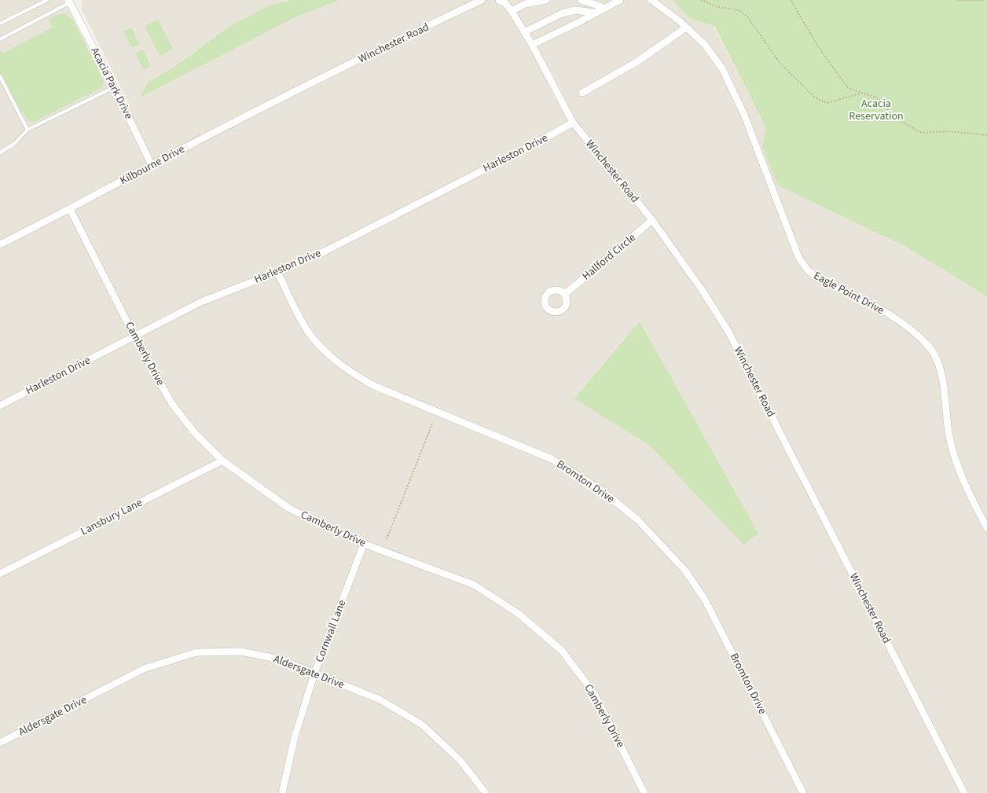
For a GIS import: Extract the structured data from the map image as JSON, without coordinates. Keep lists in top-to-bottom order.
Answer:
{
  "streets": {
    "street": [
      "Winchester Road",
      "Acacia Park Drive",
      "Harleston Drive",
      "Kilbourne Drive",
      "Hallford Circle",
      "Eagle Point Drive",
      "Camberly Drive",
      "Bromton Drive",
      "Lansbury Lane",
      "Cornwall Lane",
      "Aldersgate Drive"
    ]
  },
  "crossings": [
    ["Winchester Road", "Harleston Drive"],
    ["Winchester Road", "Kilbourne Drive"],
    ["Winchester Road", "Hallford Circle"],
    ["Acacia Park Drive", "Kilbourne Drive"],
    ["Harleston Drive", "Camberly Drive"],
    ["Harleston Drive", "Bromton Drive"],
    ["Kilbourne Drive", "Camberly Drive"],
    ["Camberly Drive", "Lansbury Lane"],
    ["Camberly Drive", "Cornwall Lane"],
    ["Cornwall Lane", "Aldersgate Drive"]
  ],
  "parks": ["Acacia Reservation"]
}
